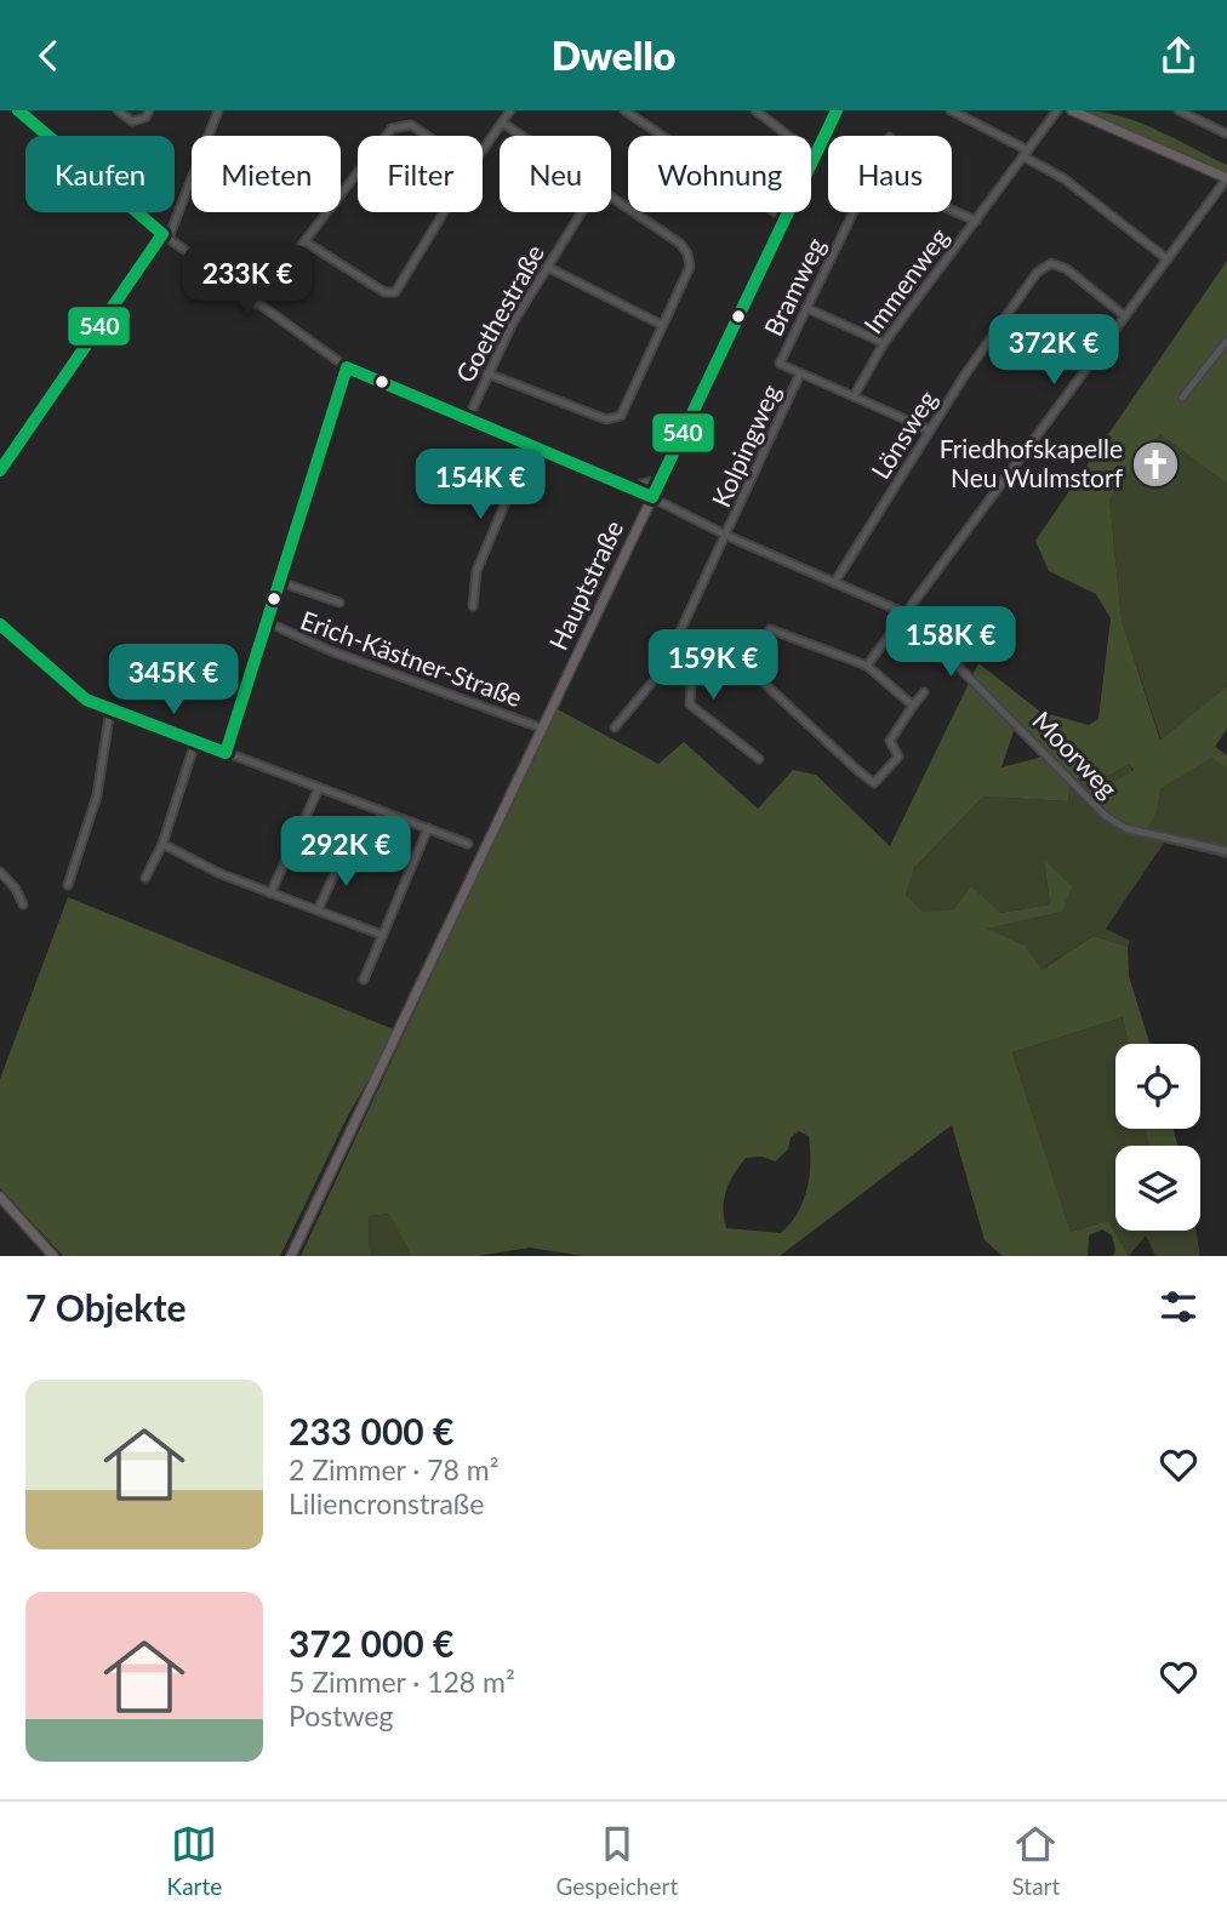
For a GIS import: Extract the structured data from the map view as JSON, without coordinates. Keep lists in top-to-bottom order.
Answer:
{
  "streets": {
    "main road": ["Hauptstraße"],
    "street": [
      "Immenweg",
      "Bramweg",
      "Goethestraße",
      "Lönsweg",
      "Kolpingweg",
      "Erich-Kästner-Straße",
      "Moorweg"
    ]
  },
  "crossings": [
    ["Bramweg", "Kolpingweg"],
    ["Goethestraße", "Moorweg"],
    ["Lönsweg", "Moorweg"],
    ["Kolpingweg", "Moorweg"],
    ["Hauptstraße", "Erich-Kästner-Straße"],
    ["Hauptstraße", "Moorweg"]
  ],
  "places": {
    "church": ["Friedhofskapelle Neu Wulmstorf"]
  },
  "lines": ["transit line 540"],
  "page": {
    "header": "Dwello",
    "chip": [
      "Kaufen",
      "Mieten",
      "Filter",
      "Neu",
      "Wohnung",
      "Haus"
    ],
    "price": [
      "233K €",
      "372K €",
      "154K €",
      "158K €",
      "159K €",
      "345K €",
      "292K €"
    ],
    "heading": "7 Objekte",
    "list": [
      {
        "name": "233 000 €",
        "note": "2 Zimmer · 78 m² · Liliencronstraße"
      },
      {
        "name": "372 000 €",
        "note": "5 Zimmer · 128 m² · Postweg"
      }
    ],
    "tabs": ["Karte", "Gespeichert", "Start"]
  }
}
